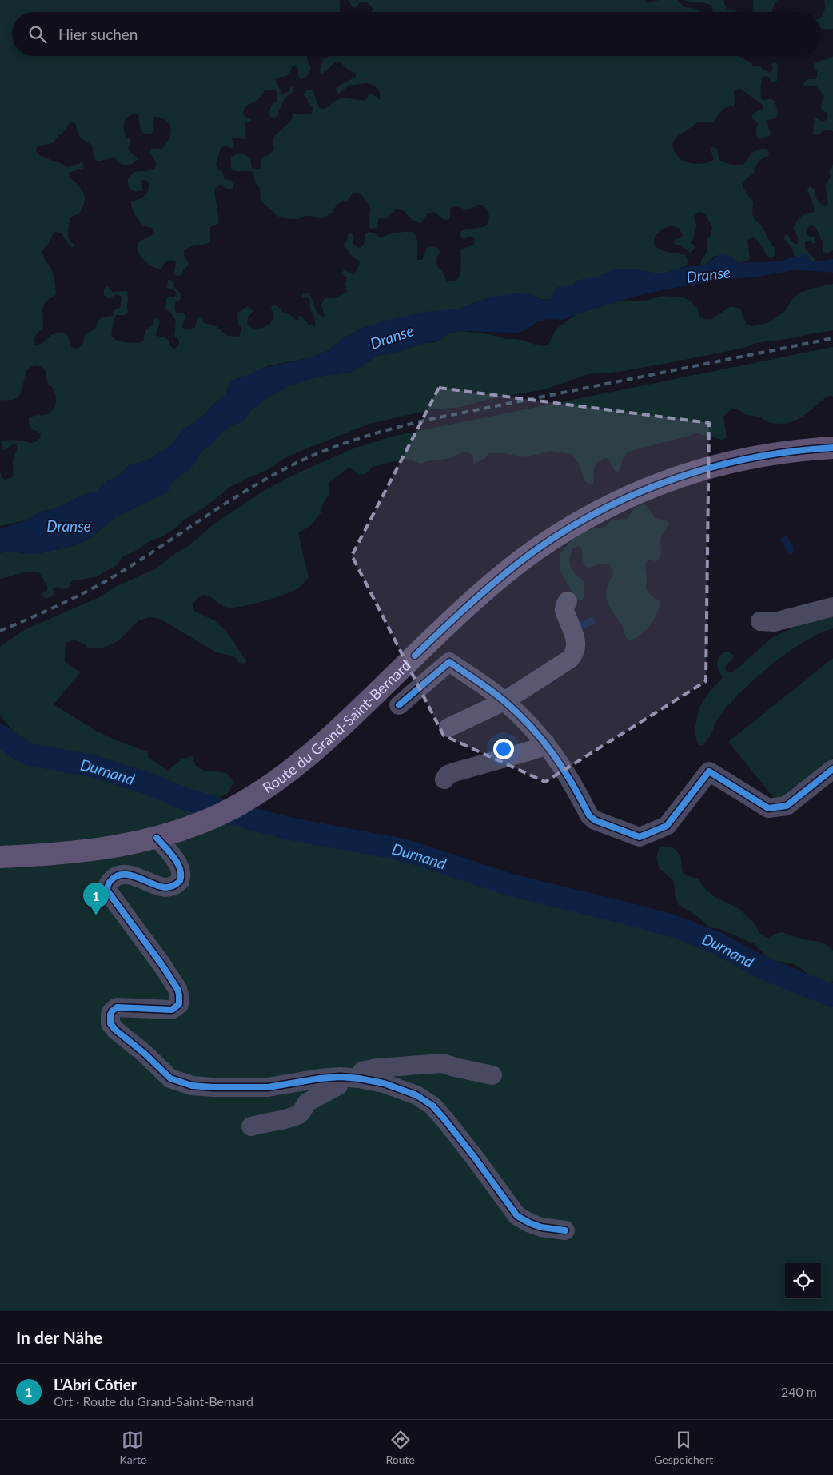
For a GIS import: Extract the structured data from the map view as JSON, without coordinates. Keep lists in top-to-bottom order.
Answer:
{
  "streets": {
    "main road": ["Route du Grand-Saint-Bernard"]
  },
  "water": ["Dranse", "Durnand"],
  "page": {
    "search": "Hier suchen",
    "pins": "1",
    "heading": "In der Nähe",
    "list": [
      {
        "mark": "1",
        "name": "L'Abri Côtier",
        "note": "Ort · Route du Grand-Saint-Bernard",
        "value": "240 m"
      }
    ],
    "nav": ["Karte", "Route", "Gespeichert"]
  }
}
